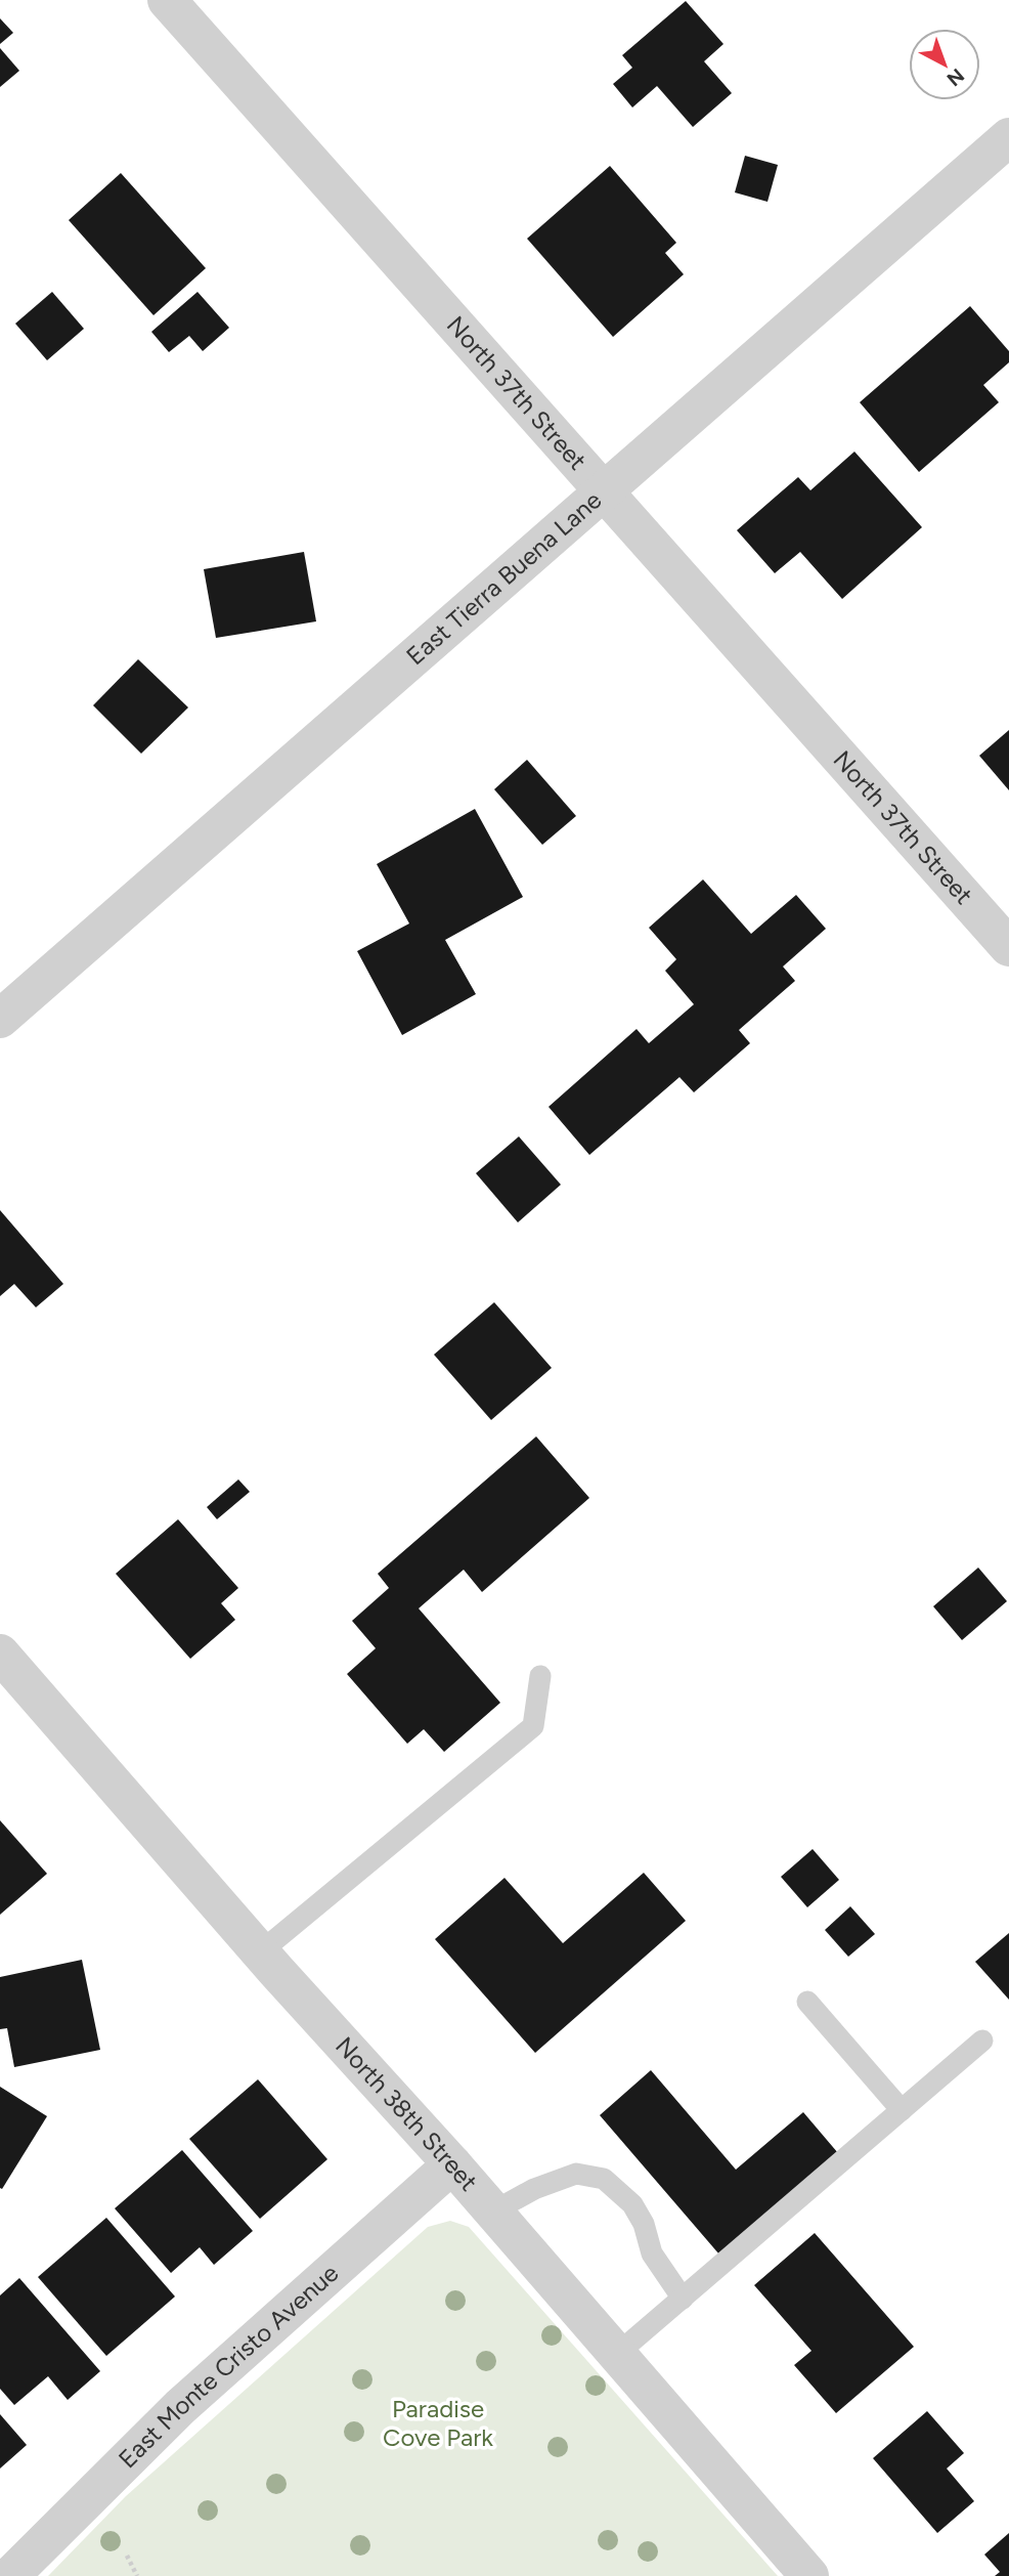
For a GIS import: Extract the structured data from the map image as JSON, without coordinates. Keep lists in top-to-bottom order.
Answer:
{
  "streets": {
    "street": [
      "North 37th Street",
      "East Tierra Buena Lane",
      "North 38th Street",
      "East Monte Cristo Avenue"
    ]
  },
  "crossings": [
    ["North 37th Street", "East Tierra Buena Lane"],
    ["North 38th Street", "East Monte Cristo Avenue"]
  ],
  "parks": ["Paradise Cove Park"],
  "north": "bottom right"
}
